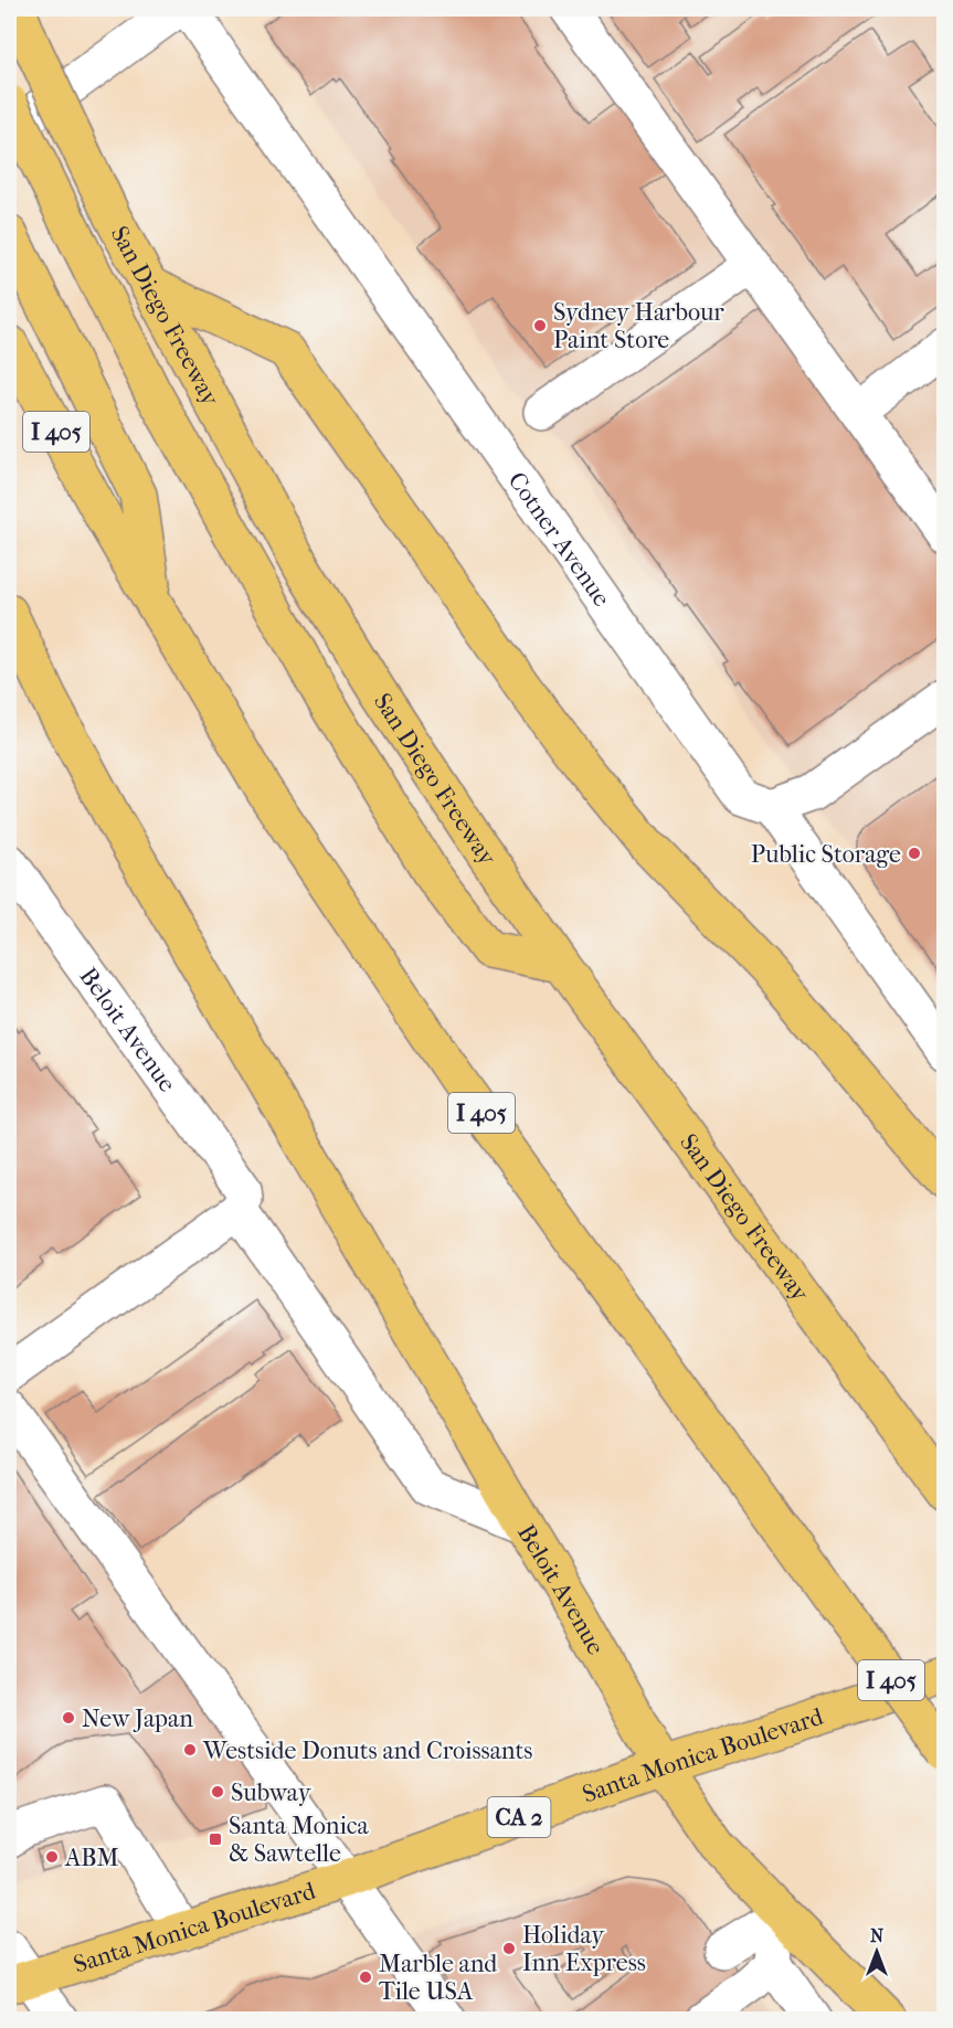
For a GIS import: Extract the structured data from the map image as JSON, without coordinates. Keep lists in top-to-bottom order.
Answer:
{
  "streets": {
    "main road": [
      "San Diego Freeway",
      "I 405",
      "Beloit Avenue",
      "Santa Monica Boulevard",
      "CA 2"
    ],
    "street": ["Cotner Avenue"]
  },
  "crossings": [
    ["Beloit Avenue", "Santa Monica Boulevard"]
  ],
  "places": {
    "other": [
      "Sydney Harbour Paint Store",
      "Public Storage",
      "New Japan",
      "Westside Donuts and Croissants",
      "Subway",
      "ABM",
      "Holiday Inn Express",
      "Marble and Tile USA"
    ],
    "transit": ["Santa Monica & Sawtelle"]
  },
  "north": "top"
}
